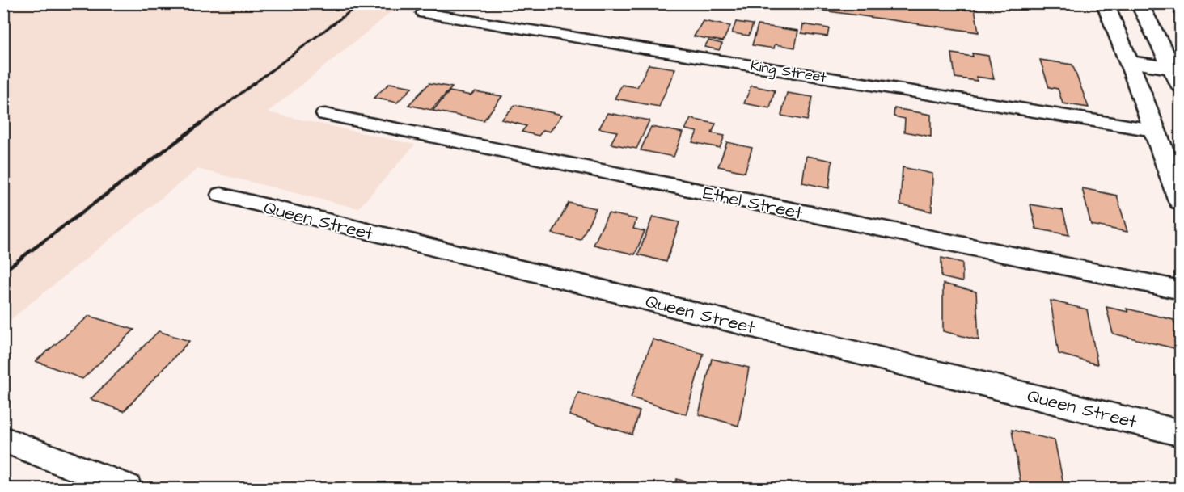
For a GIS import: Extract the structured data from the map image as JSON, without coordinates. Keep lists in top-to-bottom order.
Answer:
{
  "streets": {
    "street": ["King Street", "Ethel Street", "Queen Street"]
  }
}
